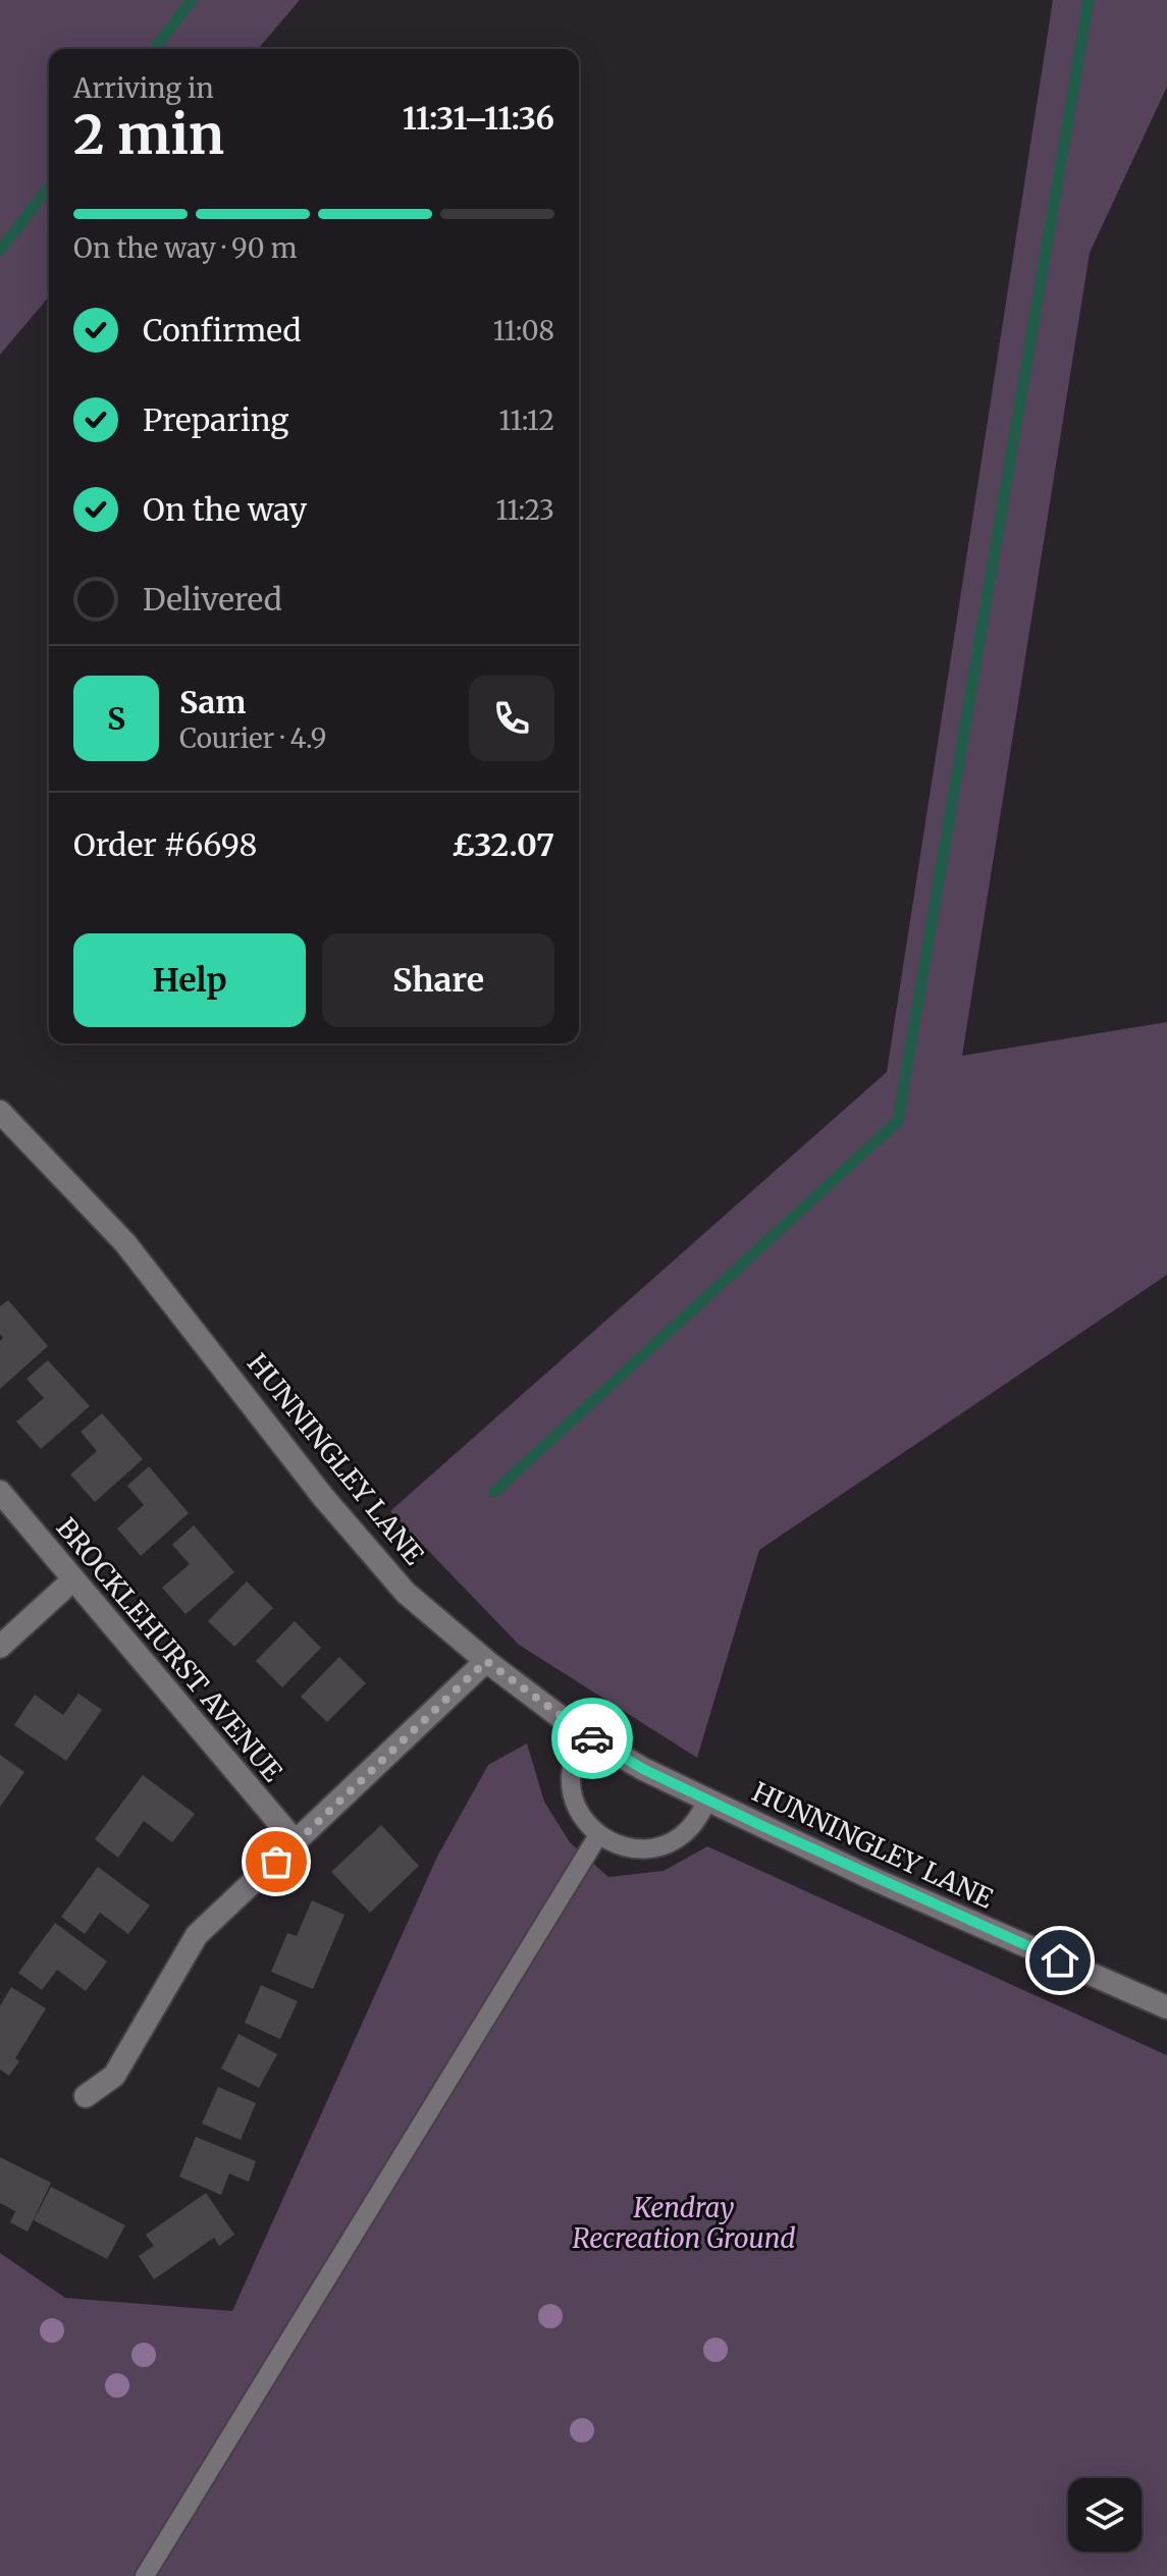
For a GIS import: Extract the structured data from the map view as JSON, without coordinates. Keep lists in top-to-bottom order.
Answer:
{
  "streets": {
    "main road": ["HUNNINGLEY LANE", "BROCKLEHURST AVENUE"]
  },
  "parks": ["Kendray Recreation Ground"],
  "page": {
    "heading": ["2 min", "Arriving in", "11:31–11:36"],
    "panel": [
      "Sam",
      "Courier · 4.9",
      "Order #6698",
      "£32.07"
    ],
    "bar": "On the way · 90 m",
    "list": [
      ["Confirmed", "11:08"],
      ["Preparing", "11:12"],
      ["On the way", "11:23"],
      "Delivered"
    ],
    "round": "S",
    "buttons": ["Help", "Share"]
  }
}
